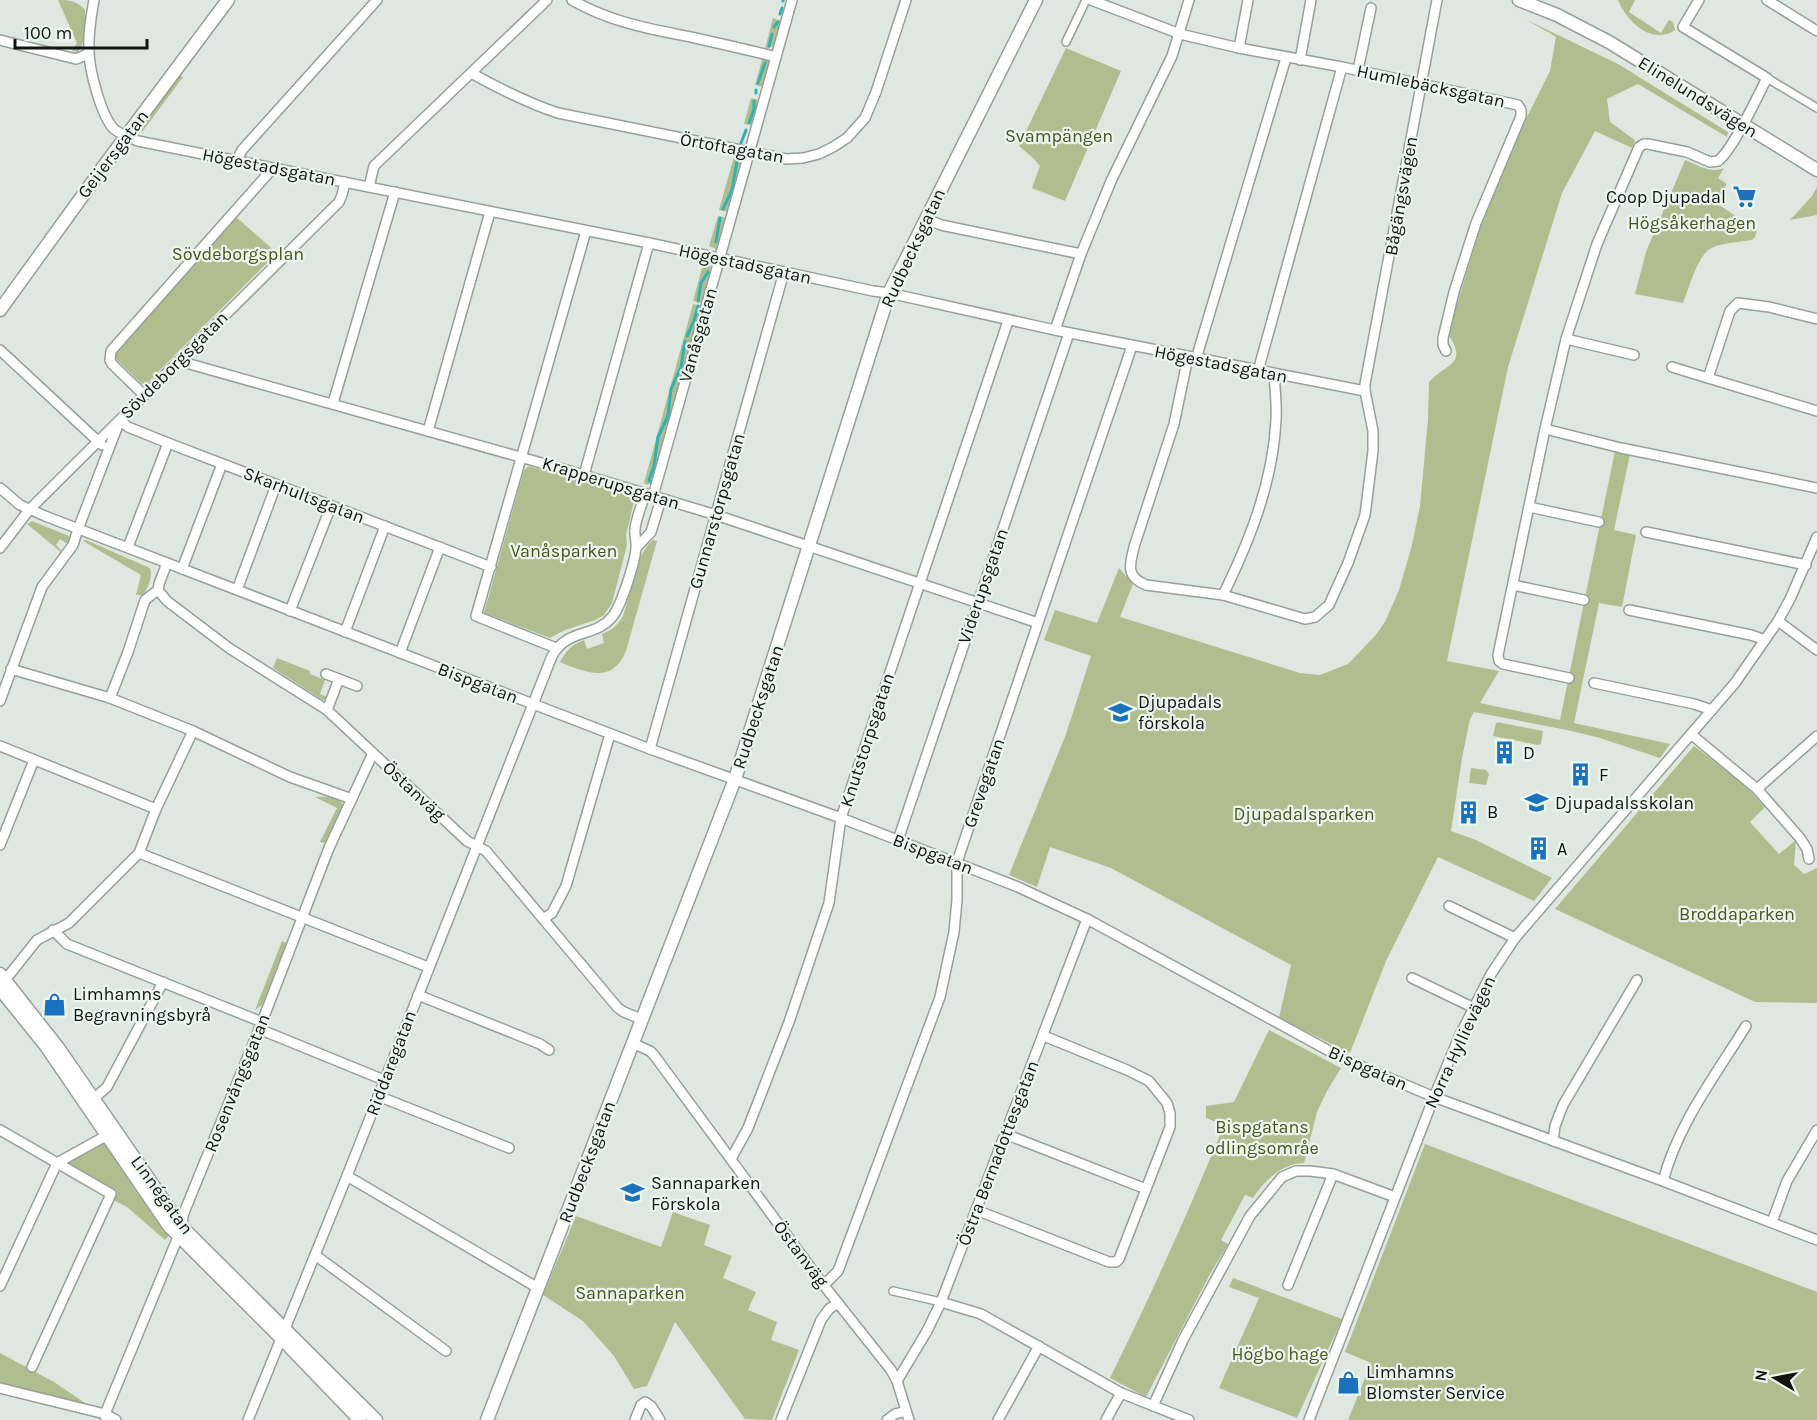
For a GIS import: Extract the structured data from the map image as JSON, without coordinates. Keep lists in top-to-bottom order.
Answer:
{
  "streets": {
    "street": [
      "Humlebäcksgatan",
      "Elinelundsvägen",
      "Örtoftagatan",
      "Geijersgatan",
      "Högestadsgatan",
      "Bågängsvägen",
      "Rudbecksgatan",
      "Vanåsgatan",
      "Sövdeborgsgatan",
      "Krapperupsgatan",
      "Skarhultsgatan",
      "Gunnarstorpsgatan",
      "Viderupsgatan",
      "Bispgatan",
      "Knutstorpsgatan",
      "Grevegatan",
      "Östanväg",
      "Norra Hyllievägen",
      "Riddaregatan",
      "Rosenvångsgatan",
      "Östra Bernadottesgatan",
      "Linnégatan"
    ]
  },
  "crossings": [
    ["Humlebäcksgatan", "Bågängsvägen"],
    ["Örtoftagatan", "Vanåsgatan"],
    ["Geijersgatan", "Högestadsgatan"],
    ["Högestadsgatan", "Bågängsvägen"],
    ["Högestadsgatan", "Rudbecksgatan"],
    ["Högestadsgatan", "Vanåsgatan"],
    ["Högestadsgatan", "Sövdeborgsgatan"],
    ["Högestadsgatan", "Gunnarstorpsgatan"],
    ["Högestadsgatan", "Viderupsgatan"],
    ["Högestadsgatan", "Knutstorpsgatan"],
    ["Högestadsgatan", "Grevegatan"],
    ["Rudbecksgatan", "Krapperupsgatan"],
    ["Rudbecksgatan", "Bispgatan"],
    ["Rudbecksgatan", "Östanväg"],
    ["Vanåsgatan", "Krapperupsgatan"],
    ["Sövdeborgsgatan", "Krapperupsgatan"],
    ["Sövdeborgsgatan", "Skarhultsgatan"],
    ["Sövdeborgsgatan", "Bispgatan"],
    ["Krapperupsgatan", "Gunnarstorpsgatan"],
    ["Krapperupsgatan", "Viderupsgatan"],
    ["Krapperupsgatan", "Knutstorpsgatan"],
    ["Krapperupsgatan", "Grevegatan"],
    ["Gunnarstorpsgatan", "Bispgatan"],
    ["Viderupsgatan", "Bispgatan"],
    ["Bispgatan", "Knutstorpsgatan"],
    ["Bispgatan", "Grevegatan"],
    ["Bispgatan", "Norra Hyllievägen"],
    ["Bispgatan", "Riddaregatan"],
    ["Bispgatan", "Östra Bernadottesgatan"],
    ["Knutstorpsgatan", "Östanväg"],
    ["Grevegatan", "Östanväg"],
    ["Östanväg", "Riddaregatan"],
    ["Östanväg", "Rosenvångsgatan"],
    ["Östanväg", "Östra Bernadottesgatan"],
    ["Riddaregatan", "Linnégatan"],
    ["Rosenvångsgatan", "Linnégatan"]
  ],
  "parks": [
    "Svampängen",
    "Högsåkerhagen",
    "Sövdeborgsplan",
    "Vanåsparken",
    "Djupadalsparken",
    "Broddaparken",
    "Bispgatans odlingsområe",
    "Sannaparken",
    "Högbo hage"
  ],
  "places": {
    "supermarket": ["Coop Djupadal"],
    "school or university": ["Djupadals förskola", "Djupadalsskolan", "Sannaparken Förskola"],
    "building": [
      "D",
      "F",
      "B",
      "A"
    ],
    "shop": ["Limhamns Begravningsbyrå", "Limhamns Blomster Service"]
  },
  "scale_bar": "100 m",
  "north": "left"
}
